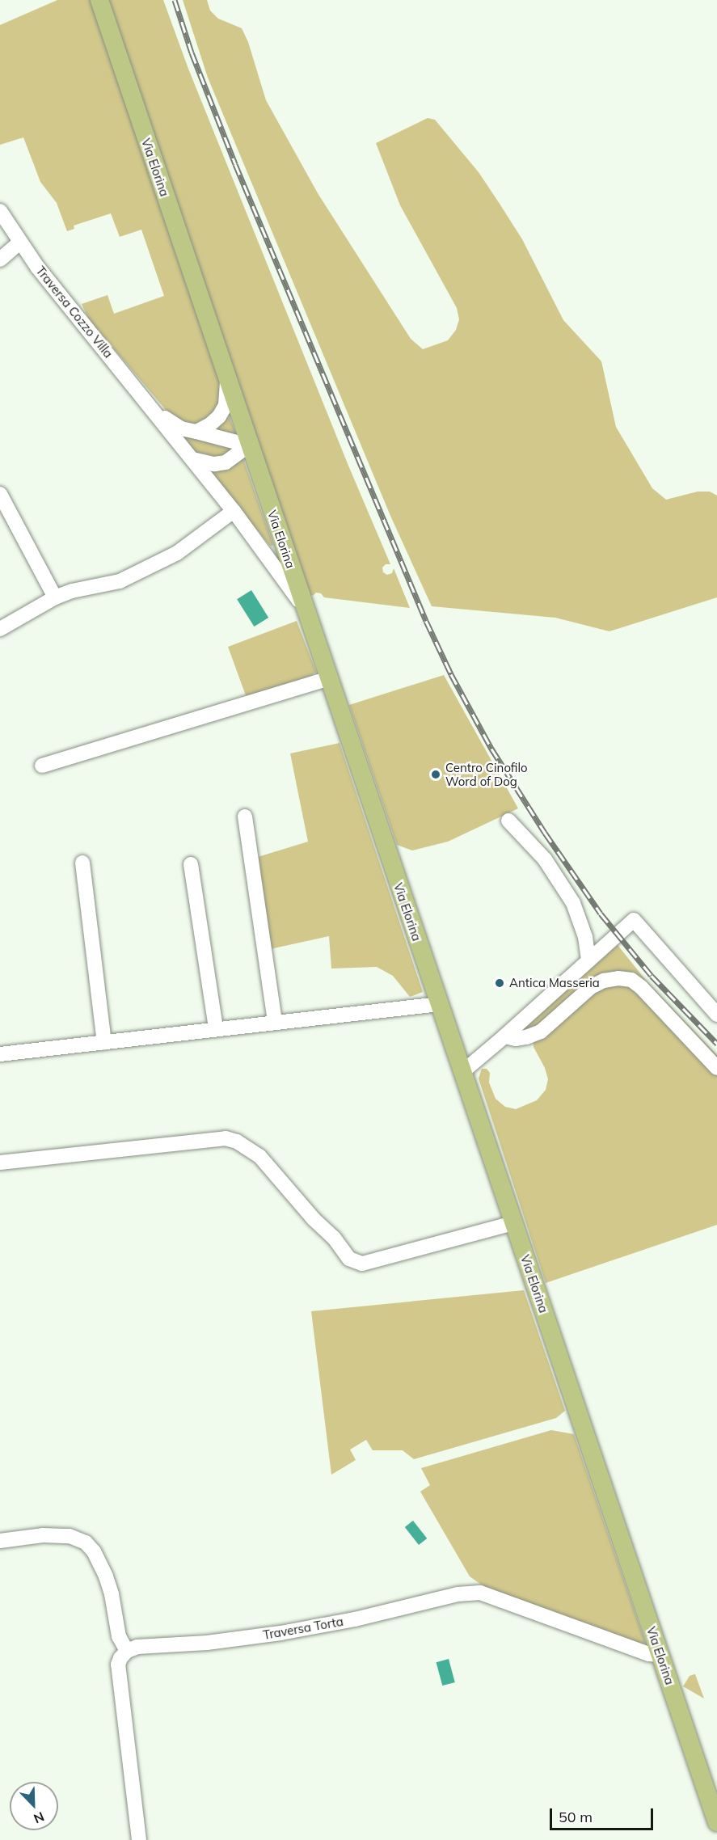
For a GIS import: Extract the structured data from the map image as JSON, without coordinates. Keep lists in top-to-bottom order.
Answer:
{
  "streets": {
    "main road": ["Via Elorina"],
    "street": ["Traversa Cozzo Villa", "Traversa Torta"]
  },
  "crossings": [
    ["Via Elorina", "Traversa Cozzo Villa"],
    ["Via Elorina", "Traversa Torta"]
  ],
  "places": ["Centro Cinofilo Word of Dog", "Antica Masseria"],
  "scale_bar": "50 m",
  "north": "bottom right"
}
